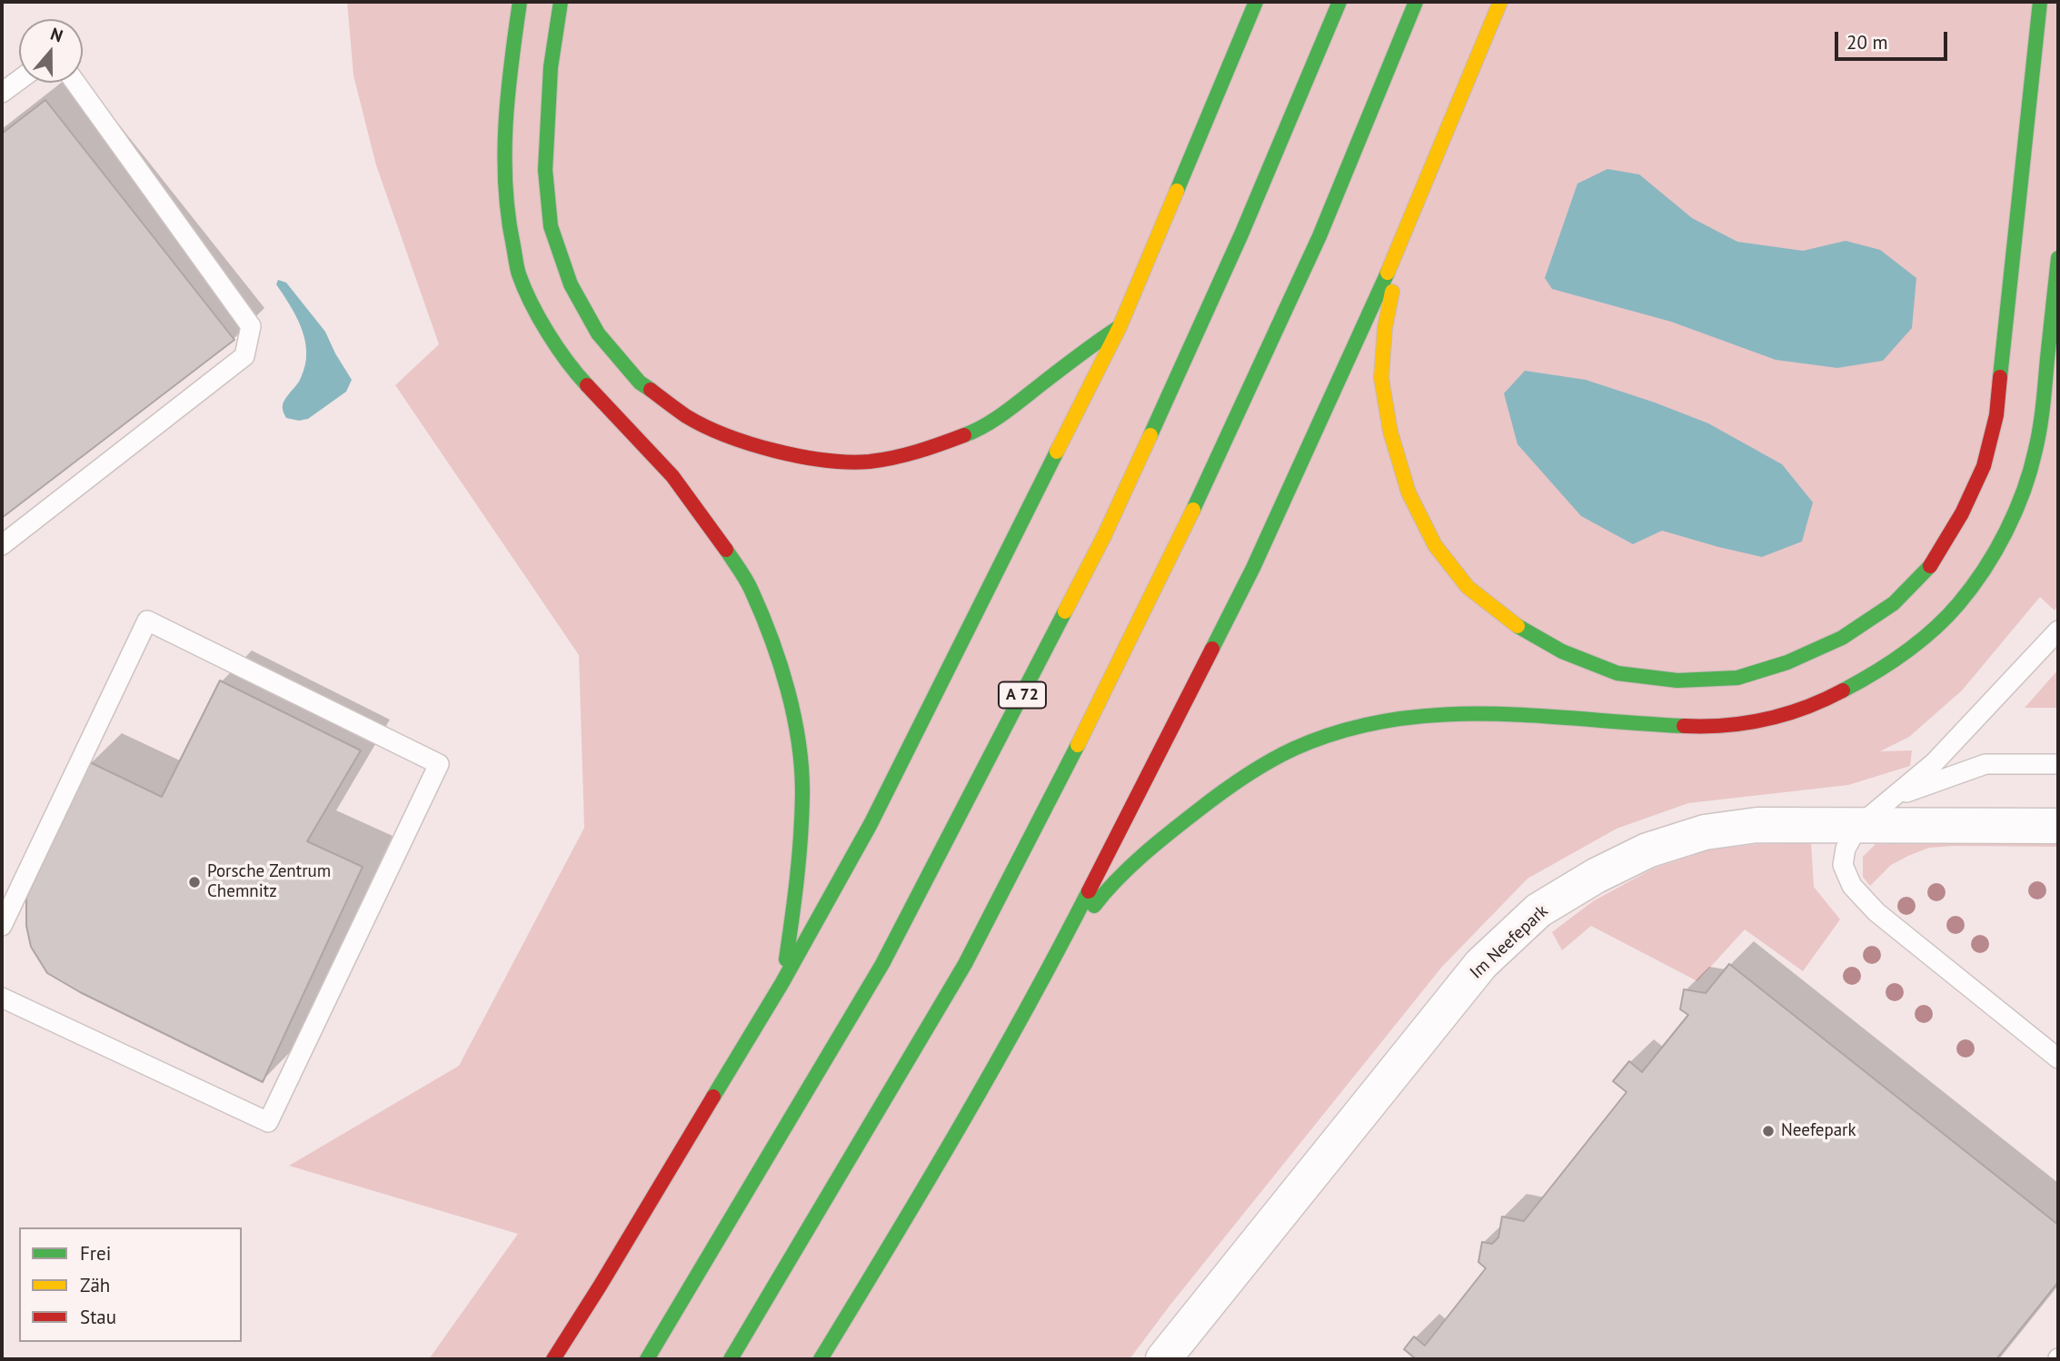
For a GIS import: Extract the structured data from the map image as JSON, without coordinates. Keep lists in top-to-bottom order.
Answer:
{
  "streets": {
    "highway": ["A 72"],
    "street": ["Im Neefepark"]
  },
  "places": ["Porsche Zentrum Chemnitz", "Neefepark"],
  "legend": ["Frei", "Zäh", "Stau"],
  "scale_bar": "20 m",
  "north": "top"
}
